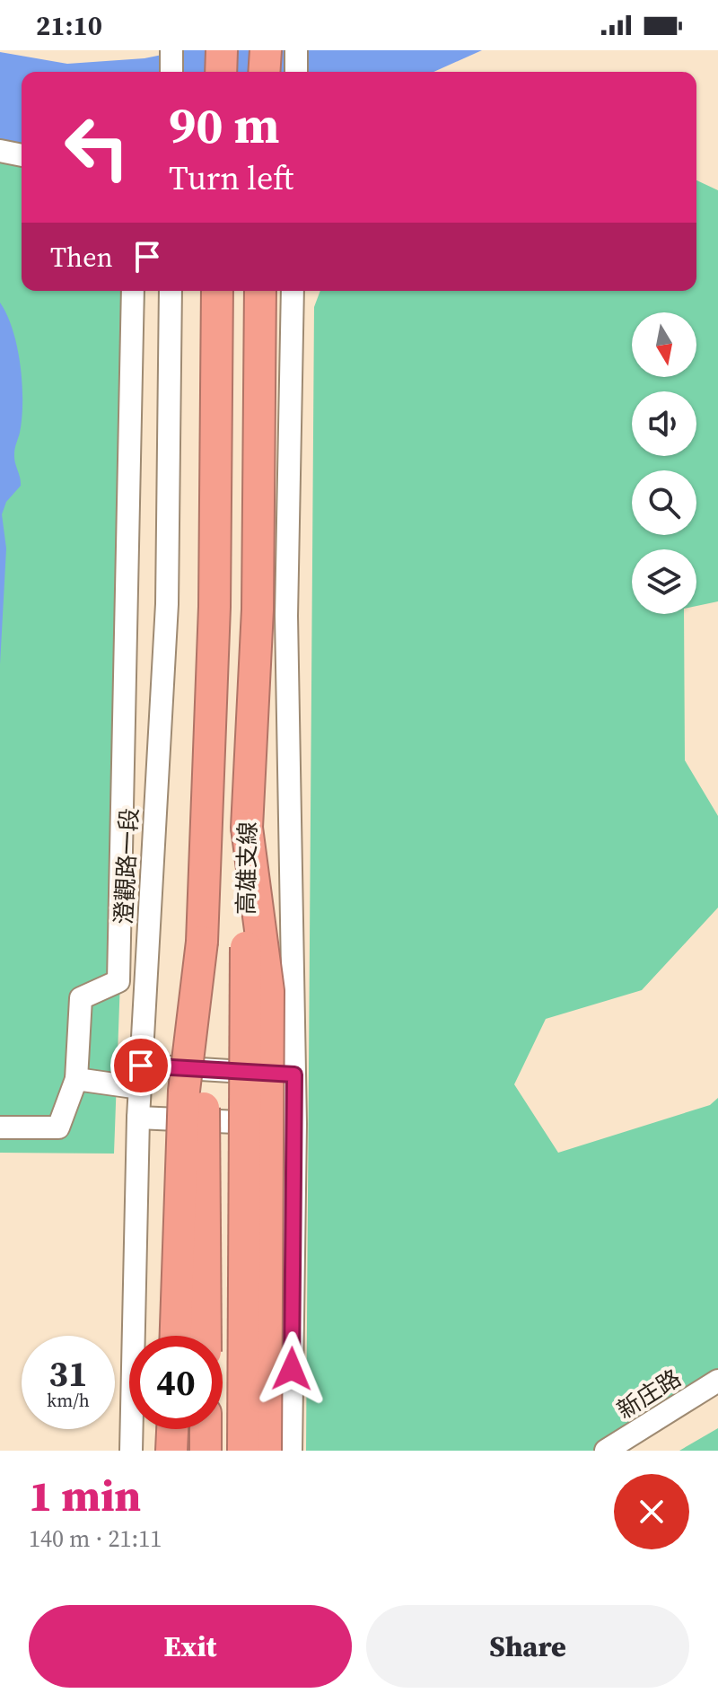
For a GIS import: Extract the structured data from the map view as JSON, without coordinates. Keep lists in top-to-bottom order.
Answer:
{
  "streets": {
    "highway": ["高雄支線"],
    "street": ["澄觀路一段", "新庄路"]
  },
  "north": "bottom",
  "page": {
    "status": "21:10",
    "turn": ["90 m", "Turn left"],
    "then": "Then",
    "speed": "31 km/h",
    "limit": "40",
    "heading": ["1 min", "140 m · 21:11"],
    "buttons": ["Exit", "Share"]
  }
}
